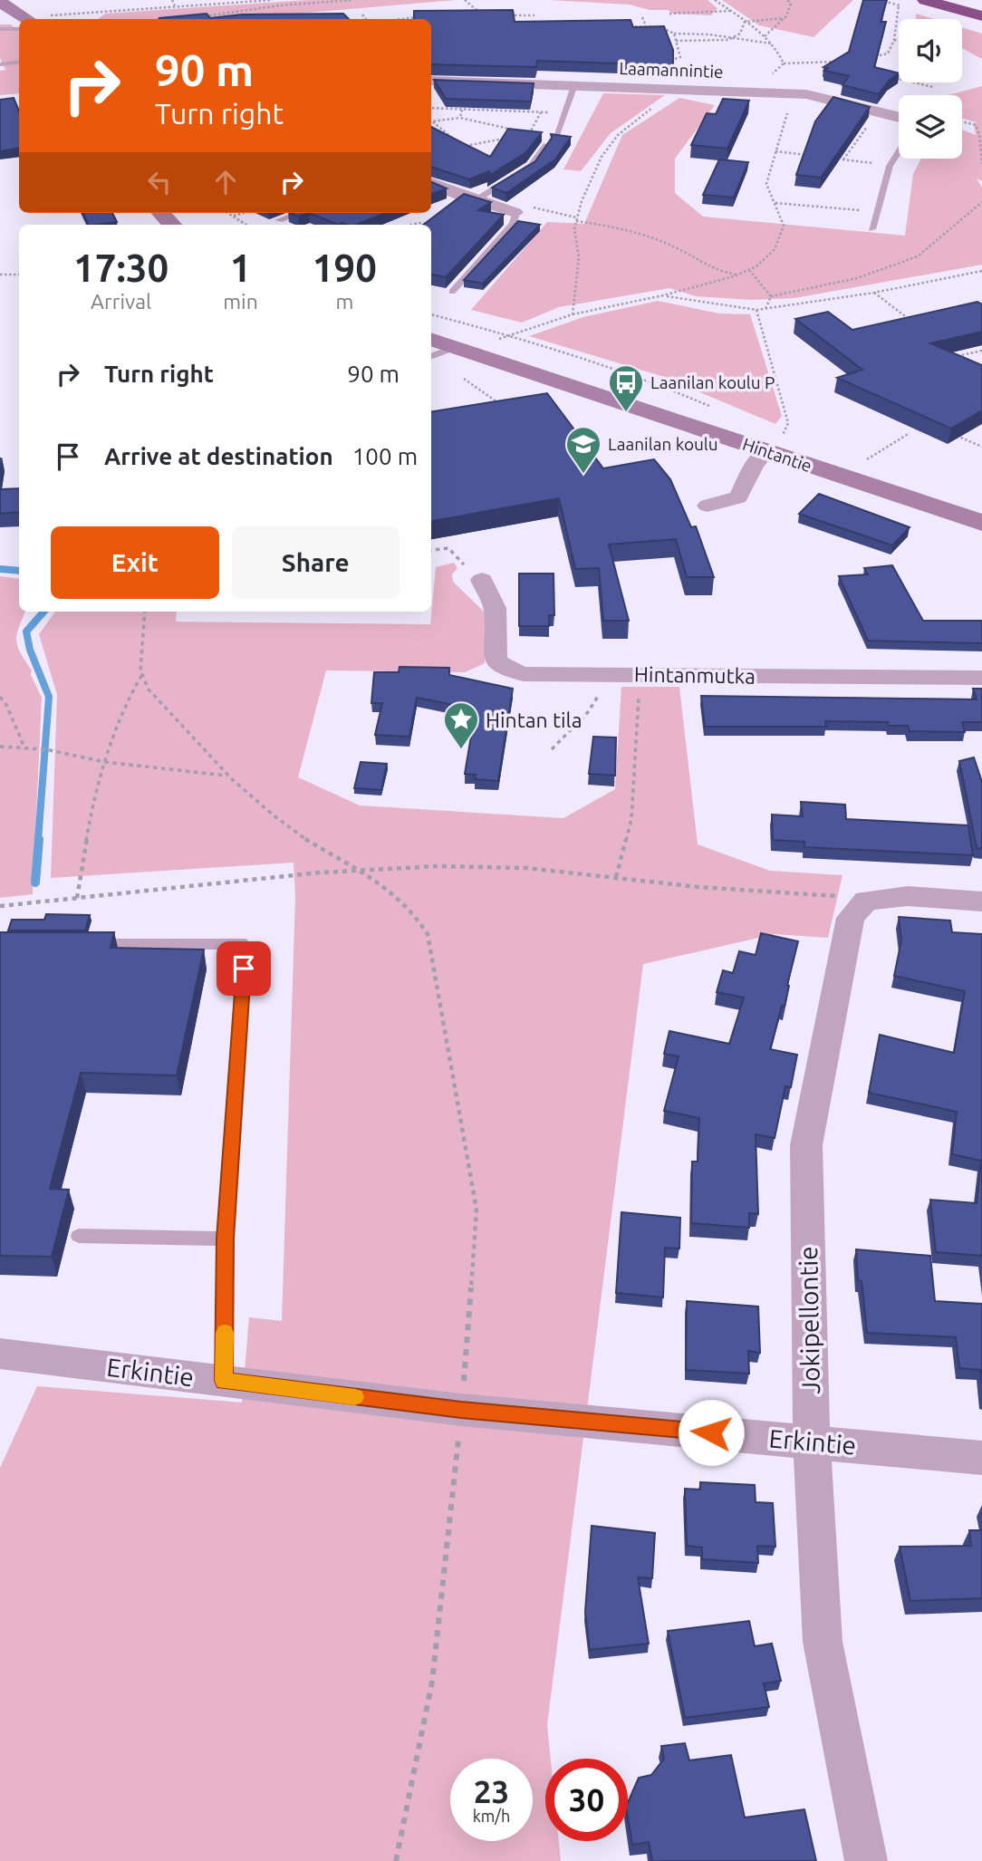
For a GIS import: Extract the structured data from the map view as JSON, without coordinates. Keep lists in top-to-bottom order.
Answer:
{
  "streets": {
    "street": [
      "Laamannintie",
      "Hintantie",
      "Hintanmutka",
      "Jokipellontie",
      "Erkintie"
    ]
  },
  "crossings": [
    ["Jokipellontie", "Erkintie"]
  ],
  "places": {
    "bus stop": ["Laanilan koulu P"],
    "school or university": ["Laanilan koulu"],
    "place": ["Hintan tila"]
  },
  "page": {
    "turn": ["90 m", "Turn right"],
    "eta": [
      "17:30",
      "Arrival",
      "1",
      "min",
      "190",
      "m"
    ],
    "list": [
      {
        "name": "Turn right",
        "value": "90 m"
      },
      {
        "name": "Arrive at destination",
        "value": "100 m"
      }
    ],
    "buttons": ["Exit", "Share"],
    "speed": "23 km/h",
    "limit": "30"
  }
}
